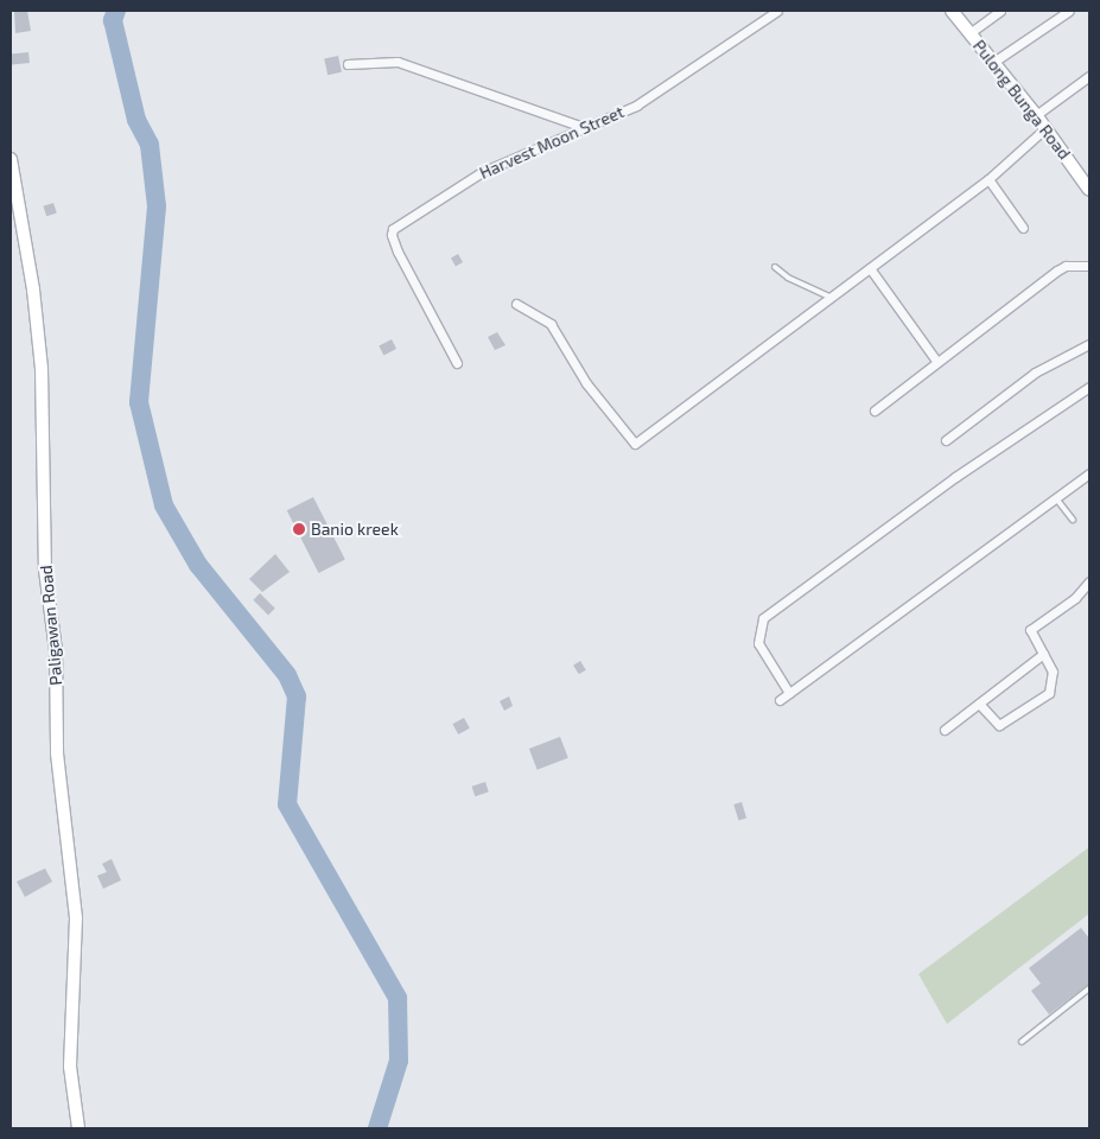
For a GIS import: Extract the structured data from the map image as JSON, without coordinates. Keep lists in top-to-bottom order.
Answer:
{
  "streets": {
    "street": ["Pulong Bunga Road", "Harvest Moon Street", "Paligawan Road"]
  },
  "places": ["Banio kreek"]
}
